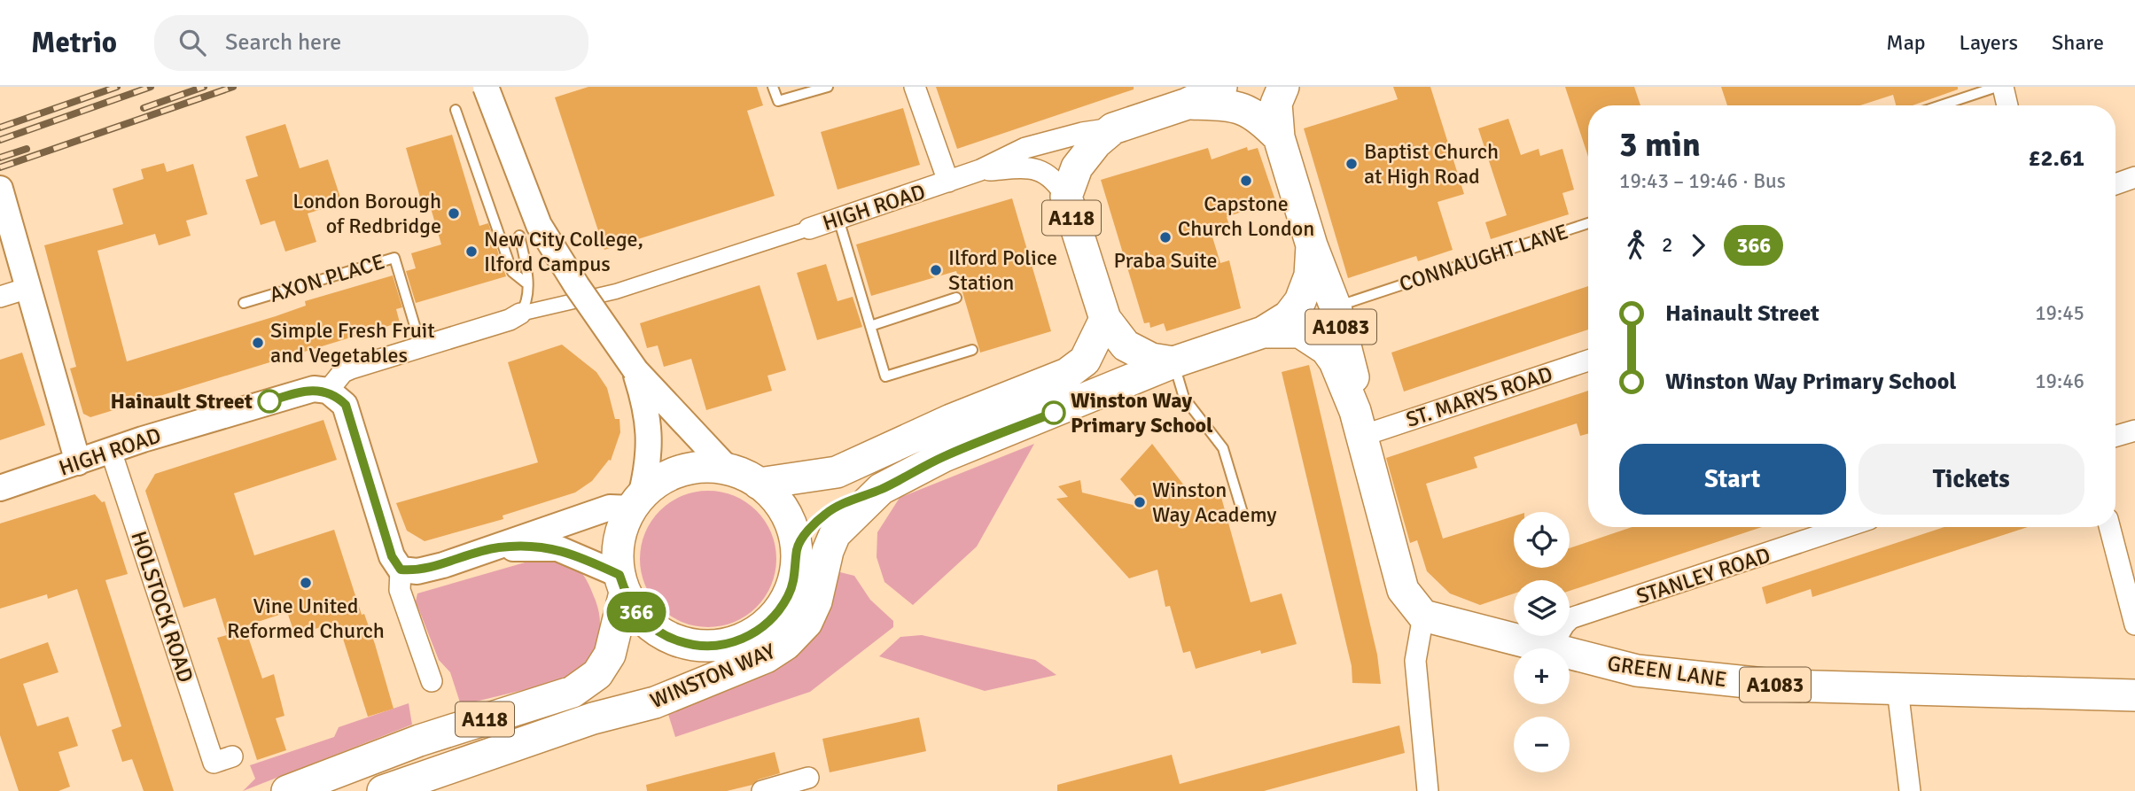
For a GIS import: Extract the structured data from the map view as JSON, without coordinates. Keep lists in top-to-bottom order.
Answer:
{
  "streets": {
    "main road": [
      "HIGH ROAD",
      "A118",
      "A1083",
      "GREEN LANE",
      "WINSTON WAY"
    ],
    "street": ["ST. MARYS ROAD", "STANLEY ROAD", "HOLSTOCK ROAD"],
    "lane": ["CONNAUGHT LANE", "AXON PLACE"]
  },
  "crossings": [
    ["HIGH ROAD", "A118"],
    ["HIGH ROAD", "HOLSTOCK ROAD"],
    ["A118", "A1083"],
    ["A118", "WINSTON WAY"],
    ["CONNAUGHT LANE", "A1083"],
    ["A1083", "ST. MARYS ROAD"],
    ["A1083", "GREEN LANE"],
    ["STANLEY ROAD", "GREEN LANE"]
  ],
  "places": [
    "Baptist Church at High Road",
    "Capstone Church London",
    "London Borough of Redbridge",
    "Praba Suite",
    "New City College, Ilford Campus",
    "Ilford Police Station",
    "Simple Fresh Fruit and Vegetables",
    "Hainault Street",
    "Winston Way Primary School",
    "Winston Way Academy",
    "Vine United Reformed Church"
  ],
  "lines": ["bus line 366"],
  "page": {
    "header": "Metrio",
    "search": "Search here",
    "nav": ["Map", "Layers", "Share"],
    "on_map": "366",
    "heading": ["3 min", "19:43 – 19:46 · Bus", "£2.61"],
    "legs": ["2", "366"],
    "list": [
      {
        "name": "Hainault Street",
        "value": "19:45"
      },
      {
        "name": "Winston Way Primary School",
        "value": "19:46"
      }
    ],
    "buttons": ["Start", "Tickets"],
    "map_buttons": ["+", "−"]
  }
}
